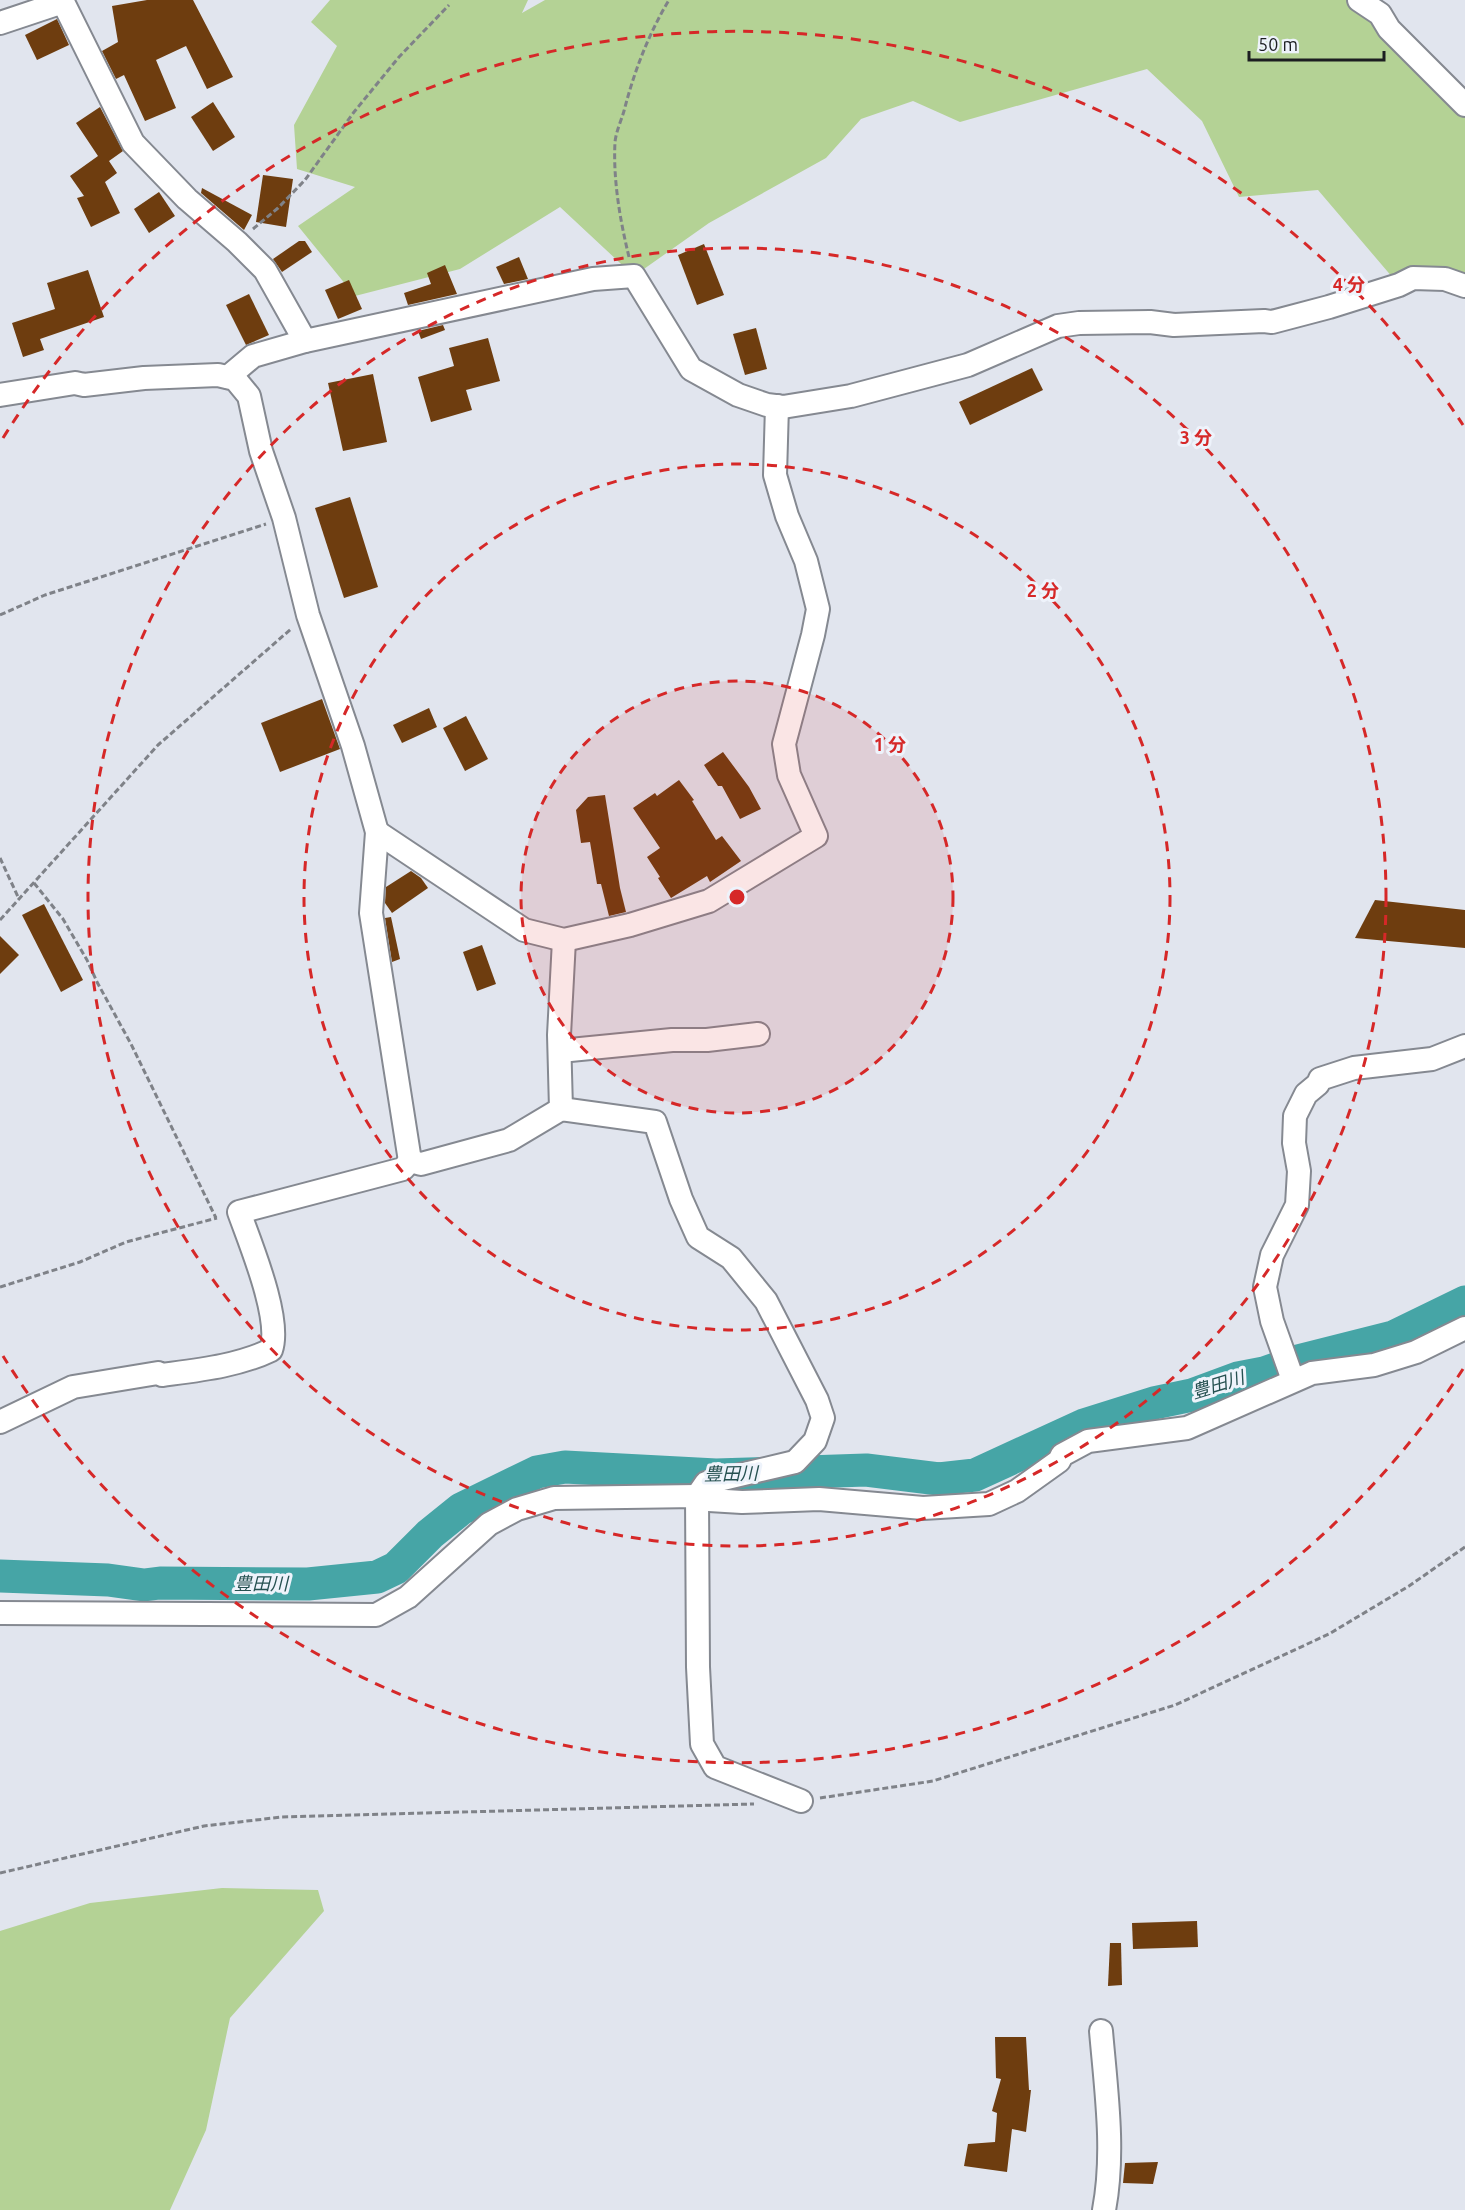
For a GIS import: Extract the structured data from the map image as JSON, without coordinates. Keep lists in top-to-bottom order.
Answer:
{
  "water": ["豊田川"],
  "scale_bar": "50 m",
  "rings": [
    "4 分",
    "3 分",
    "2 分",
    "1 分"
  ]
}
